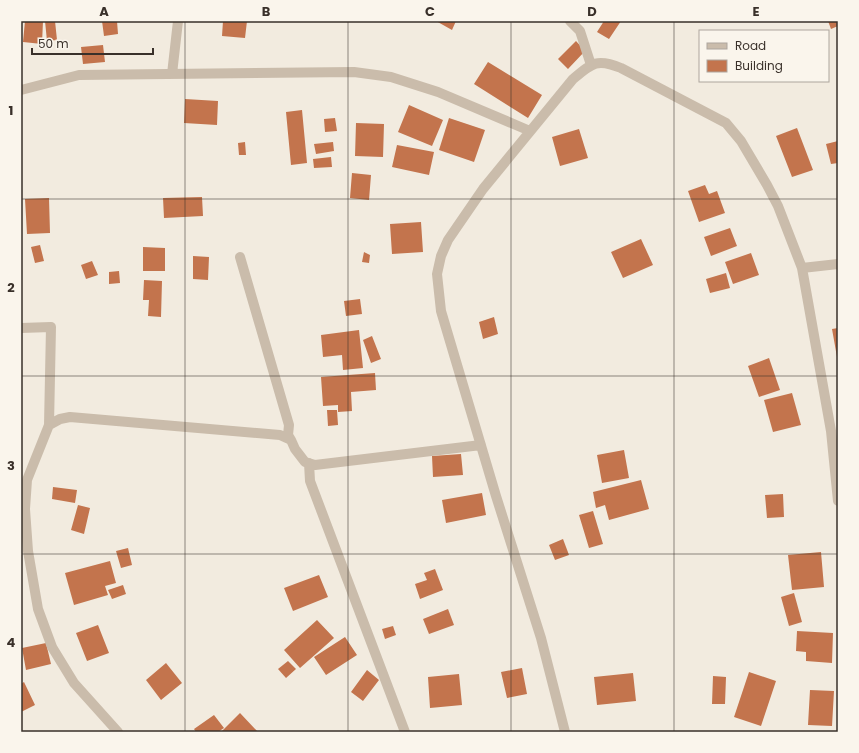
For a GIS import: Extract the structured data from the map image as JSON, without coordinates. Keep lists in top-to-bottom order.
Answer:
{
  "legend": ["Road", "Building"],
  "scale_bar": "50 m",
  "grid": {
    "columns": [
      "A",
      "B",
      "C",
      "D",
      "E"
    ],
    "rows": [
      "1",
      "2",
      "3",
      "4"
    ]
  }
}
